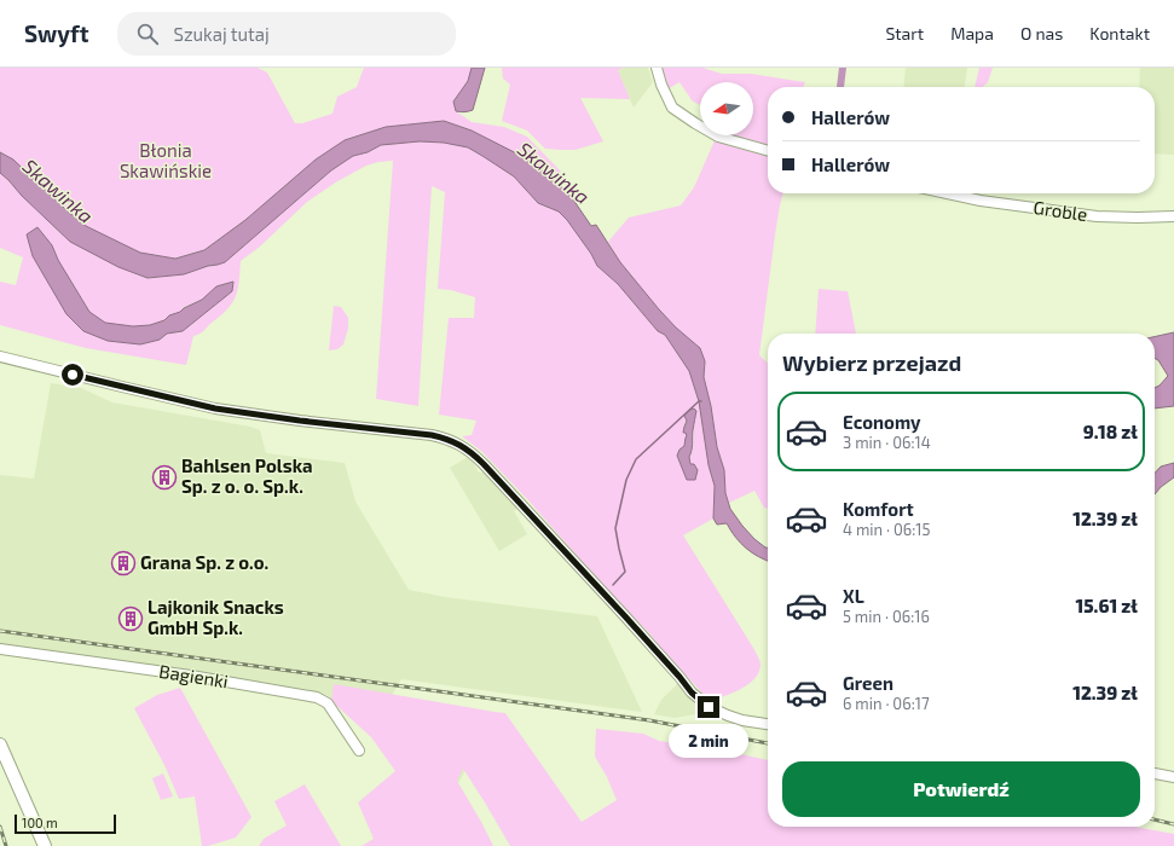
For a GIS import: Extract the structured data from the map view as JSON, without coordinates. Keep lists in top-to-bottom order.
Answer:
{
  "streets": {
    "street": ["Groble", "Bagienki"]
  },
  "water": ["Skawinka"],
  "parks": ["Błonia Skawińskie"],
  "places": {
    "building": ["Bahlsen Polska Sp. z o. o. Sp.k.", "Grana Sp. z o.o.", "Lajkonik Snacks GmbH Sp.k."]
  },
  "scale_bar": "100 m",
  "north": "left",
  "page": {
    "header": "Swyft",
    "search": "Szukaj tutaj",
    "nav": [
      "Start",
      "Mapa",
      "O nas",
      "Kontakt"
    ],
    "banner": ["Hallerów", "Hallerów"],
    "heading": "Wybierz przejazd",
    "list": [
      {
        "name": "Economy",
        "note": "3 min · 06:14",
        "value": "9.18 zł"
      },
      {
        "name": "Komfort",
        "note": "4 min · 06:15",
        "value": "12.39 zł"
      },
      {
        "name": "XL",
        "note": "5 min · 06:16",
        "value": "15.61 zł"
      },
      {
        "name": "Green",
        "note": "6 min · 06:17",
        "value": "12.39 zł"
      }
    ],
    "bubble": "2 min",
    "buttons": "Potwierdź",
    "scale": "100 m"
  }
}
